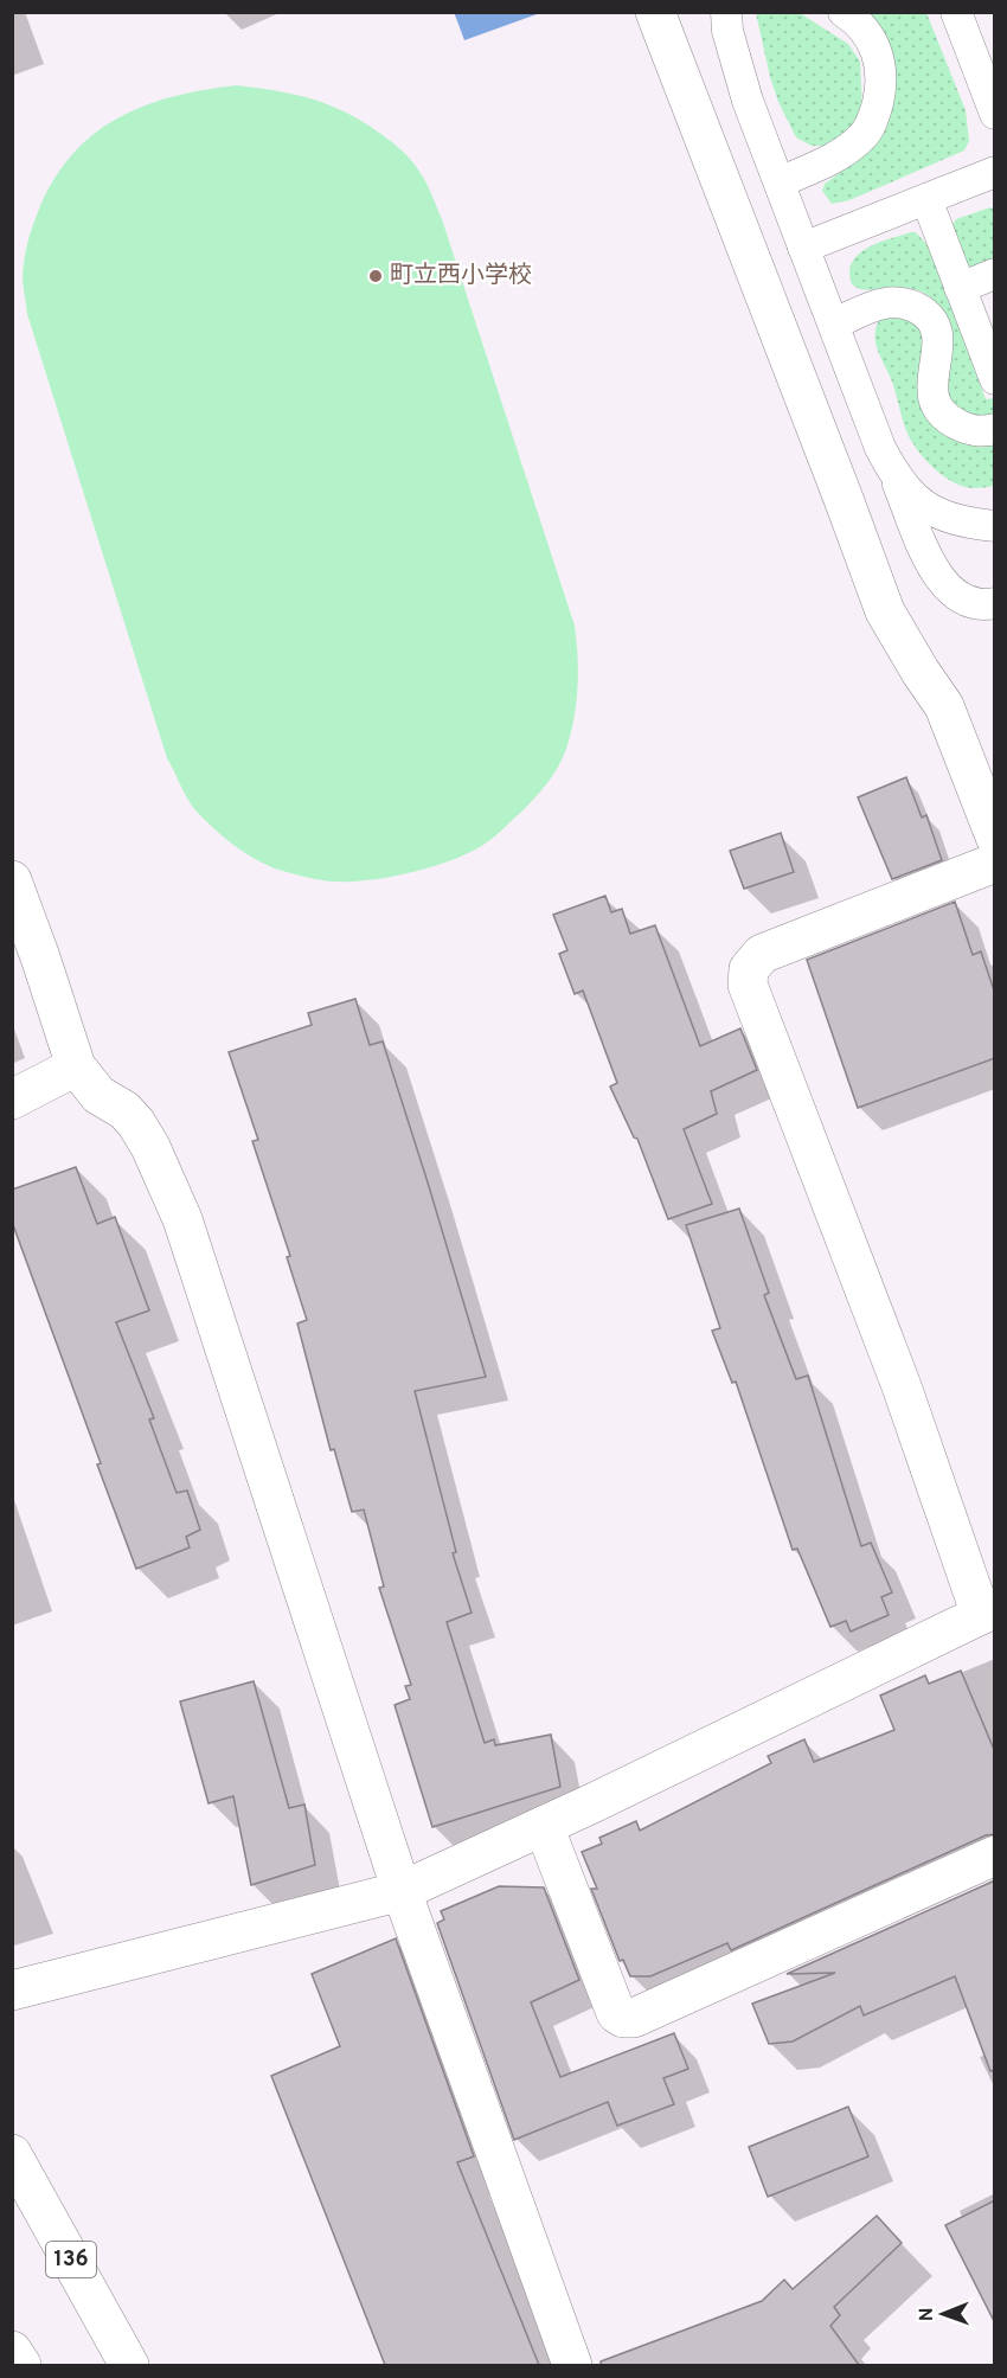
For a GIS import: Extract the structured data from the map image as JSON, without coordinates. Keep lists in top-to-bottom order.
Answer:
{
  "streets": {
    "main road": ["136"]
  },
  "places": ["町立西小学校"],
  "north": "left"
}
